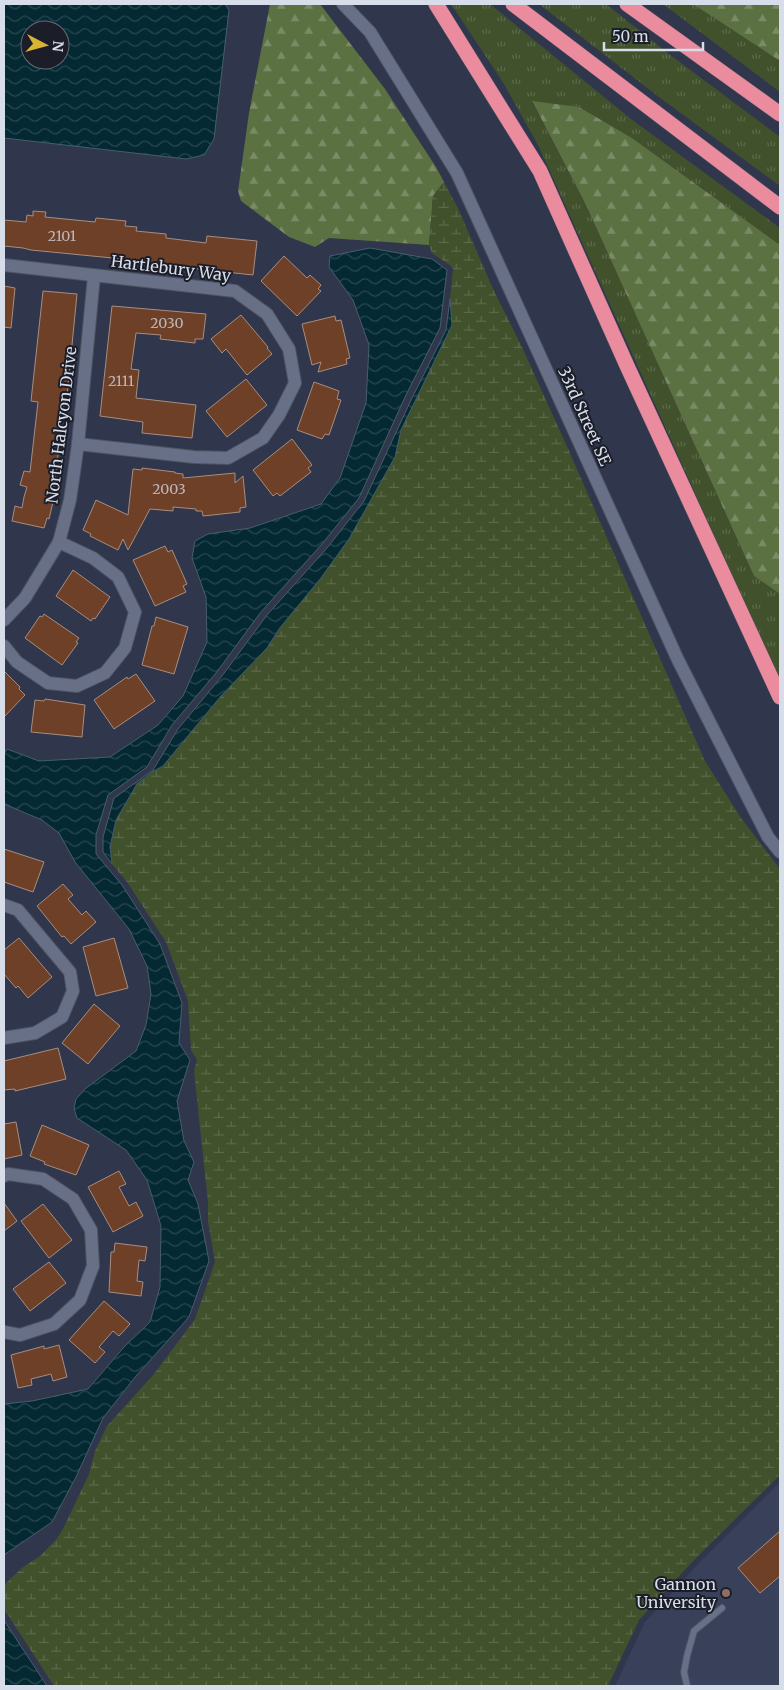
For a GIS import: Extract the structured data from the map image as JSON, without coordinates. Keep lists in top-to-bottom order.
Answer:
{
  "streets": {
    "street": ["Hartlebury Way", "33rd Street SE", "North Halcyon Drive"]
  },
  "crossings": [
    ["Hartlebury Way", "North Halcyon Drive"]
  ],
  "places": ["Gannon University"],
  "house_numbers": [
    "2101",
    "2030",
    "2111",
    "2003"
  ],
  "scale_bar": "50 m",
  "north": "right"
}
